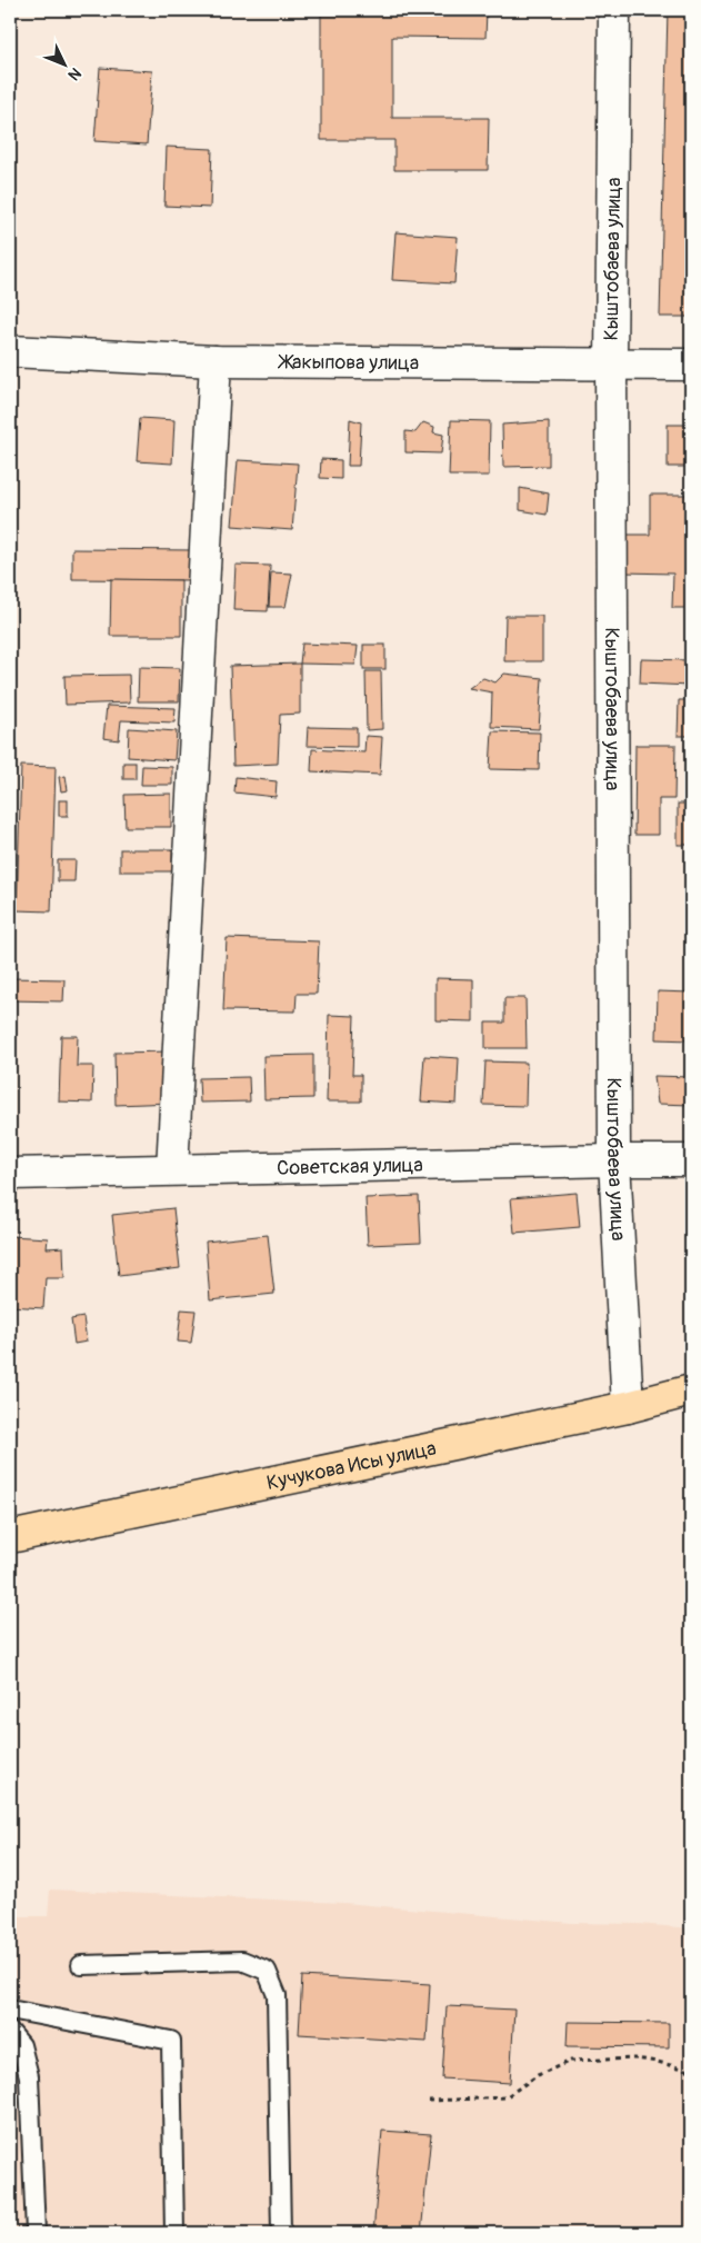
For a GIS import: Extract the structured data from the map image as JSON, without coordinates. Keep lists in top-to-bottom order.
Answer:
{
  "streets": {
    "main road": ["Кучукова Исы улица"],
    "street": ["Кыштобаева улица", "Жакыпова улица", "Советская улица"]
  },
  "crossings": [
    ["Кыштобаева улица", "Жакыпова улица"],
    ["Кыштобаева улица", "Советская улица"],
    ["Кыштобаева улица", "Кучукова Исы улица"]
  ],
  "north": "bottom right"
}
